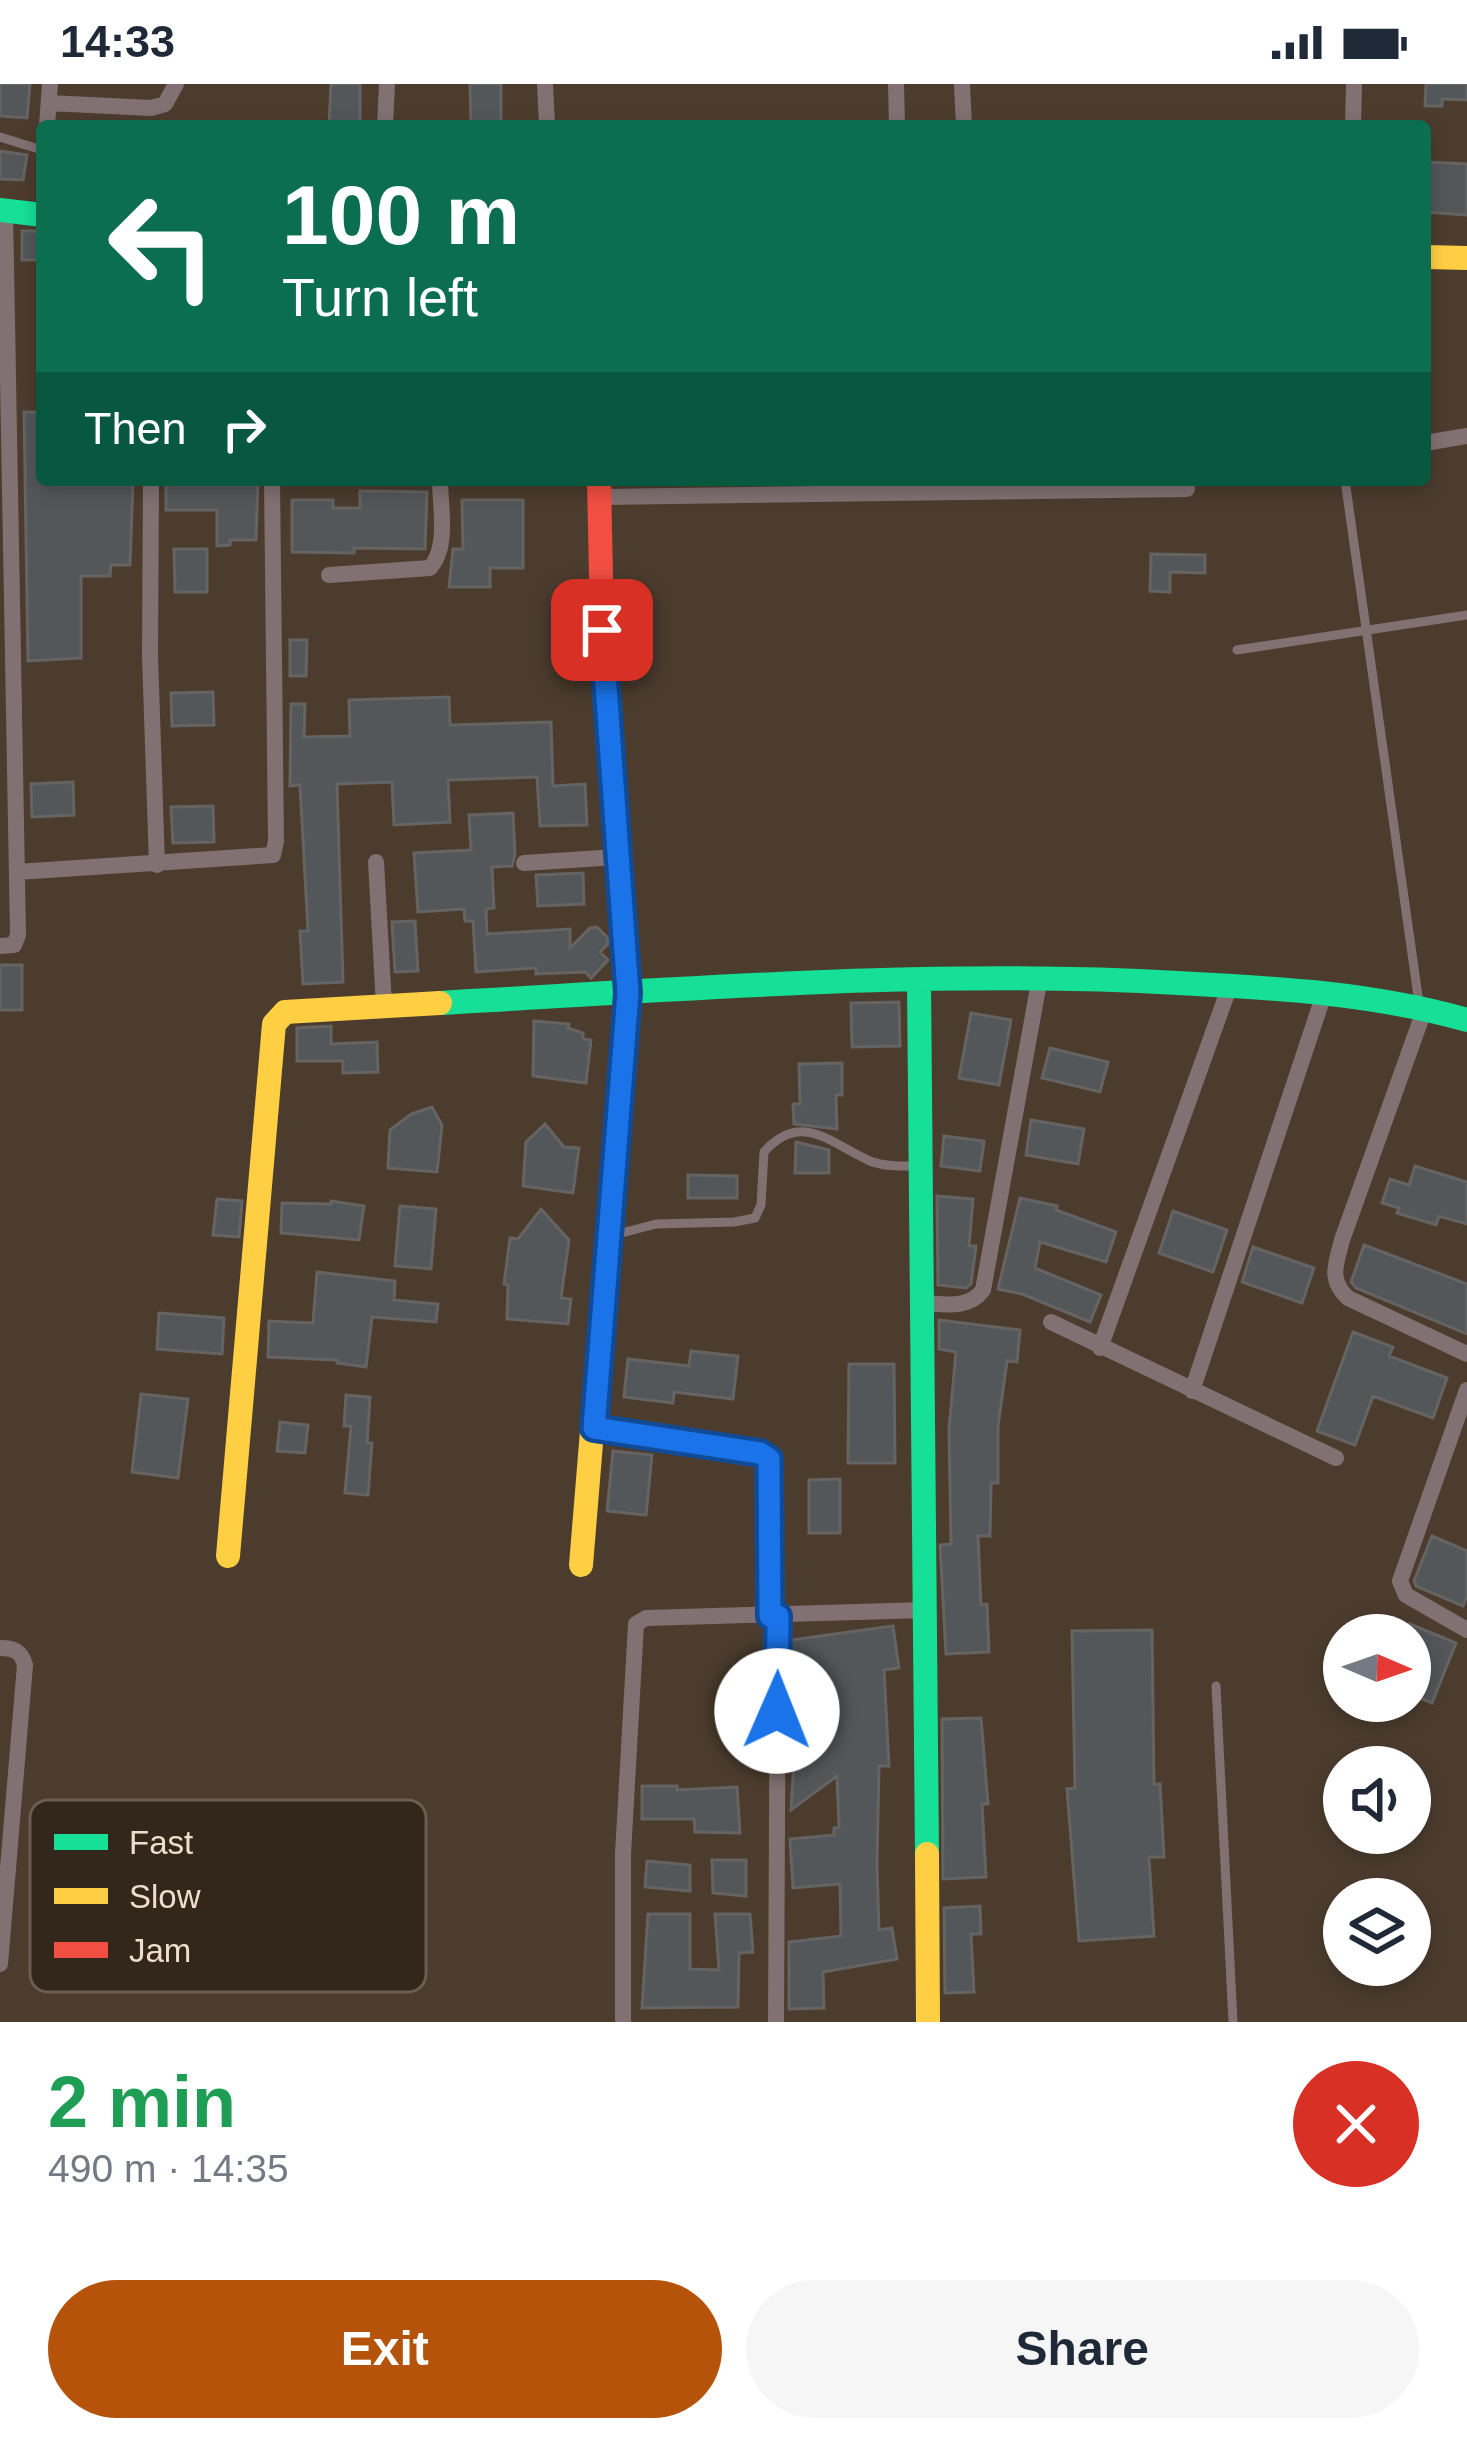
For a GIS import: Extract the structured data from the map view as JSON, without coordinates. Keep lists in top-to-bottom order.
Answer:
{
  "legend": ["Fast", "Slow", "Jam"],
  "north": "right",
  "page": {
    "status": "14:33",
    "turn": ["100 m", "Turn left"],
    "then": "Then",
    "heading": ["2 min", "490 m · 14:35"],
    "buttons": ["Exit", "Share"]
  }
}
